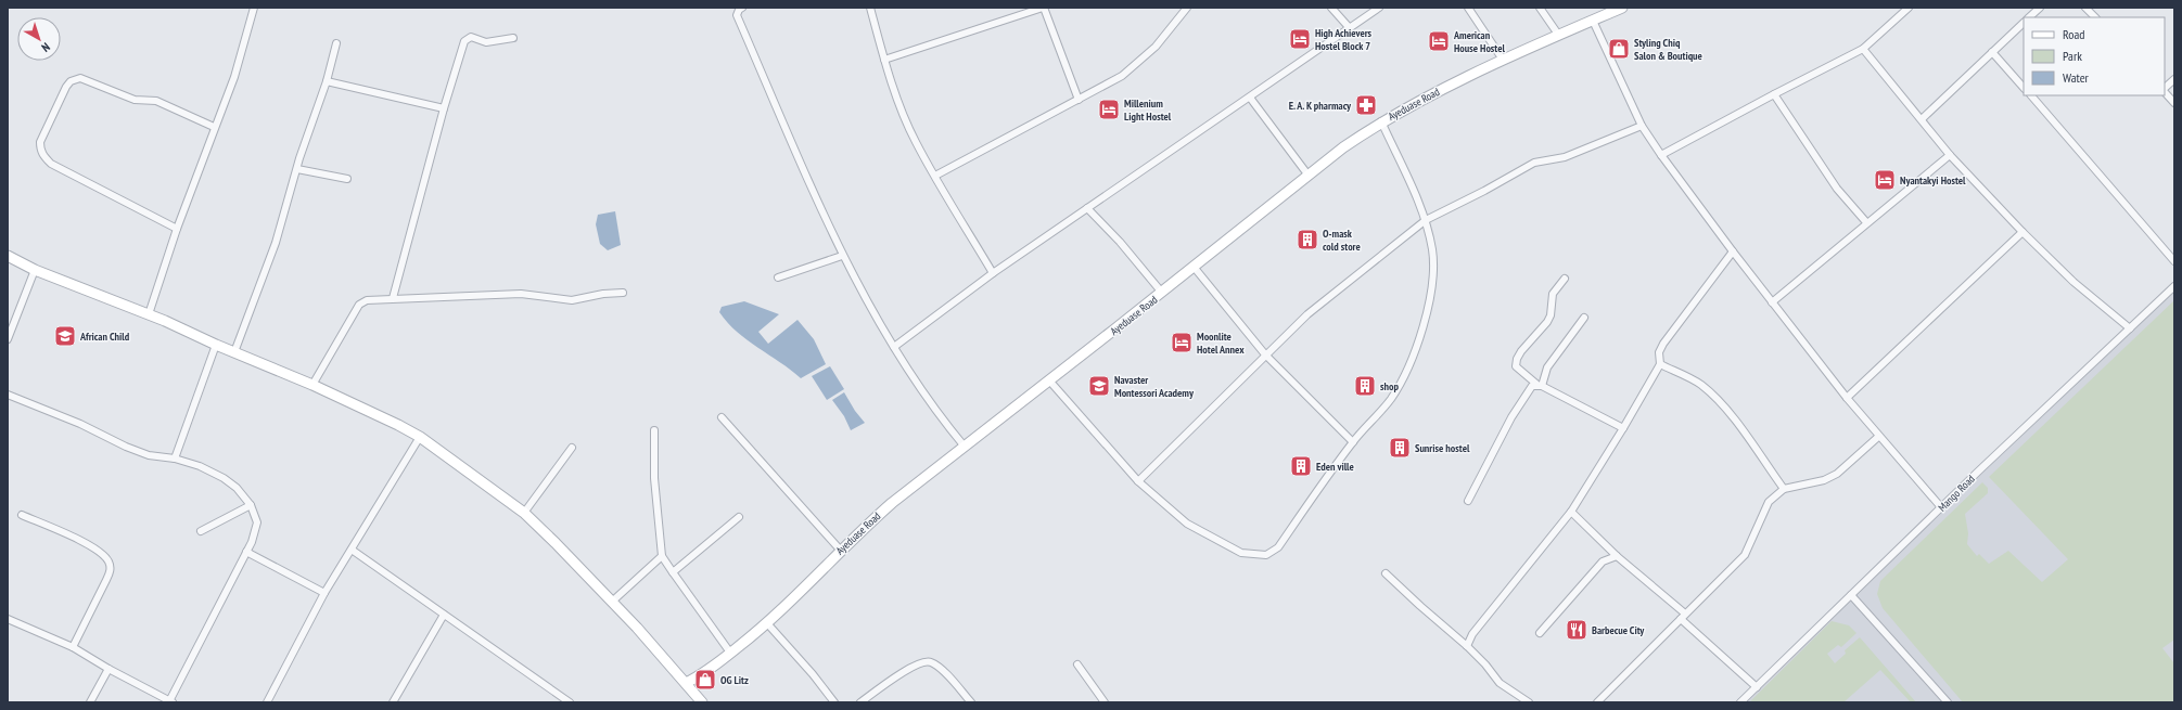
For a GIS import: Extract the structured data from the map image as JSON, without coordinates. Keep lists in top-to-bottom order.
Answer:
{
  "streets": {
    "street": ["Ayeduase Road", "Mango Road"]
  },
  "places": {
    "hotel": [
      "High Achievers Hostel Block 7",
      "American House Hostel",
      "Millenium Light Hostel",
      "Nyantakyi Hostel",
      "Moonlite Hotel Annex"
    ],
    "shop": ["Styling Chiq Salon & Boutique", "OG Litz"],
    "pharmacy": ["E. A. K pharmacy"],
    "building": [
      "O-mask cold store",
      "shop",
      "Sunrise hostel",
      "Eden ville"
    ],
    "school or university": ["African Child", "Navaster Montessori Academy"],
    "restaurant": ["Barbecue City"]
  },
  "legend": ["Road", "Park", "Water"],
  "north": "bottom right"
}
